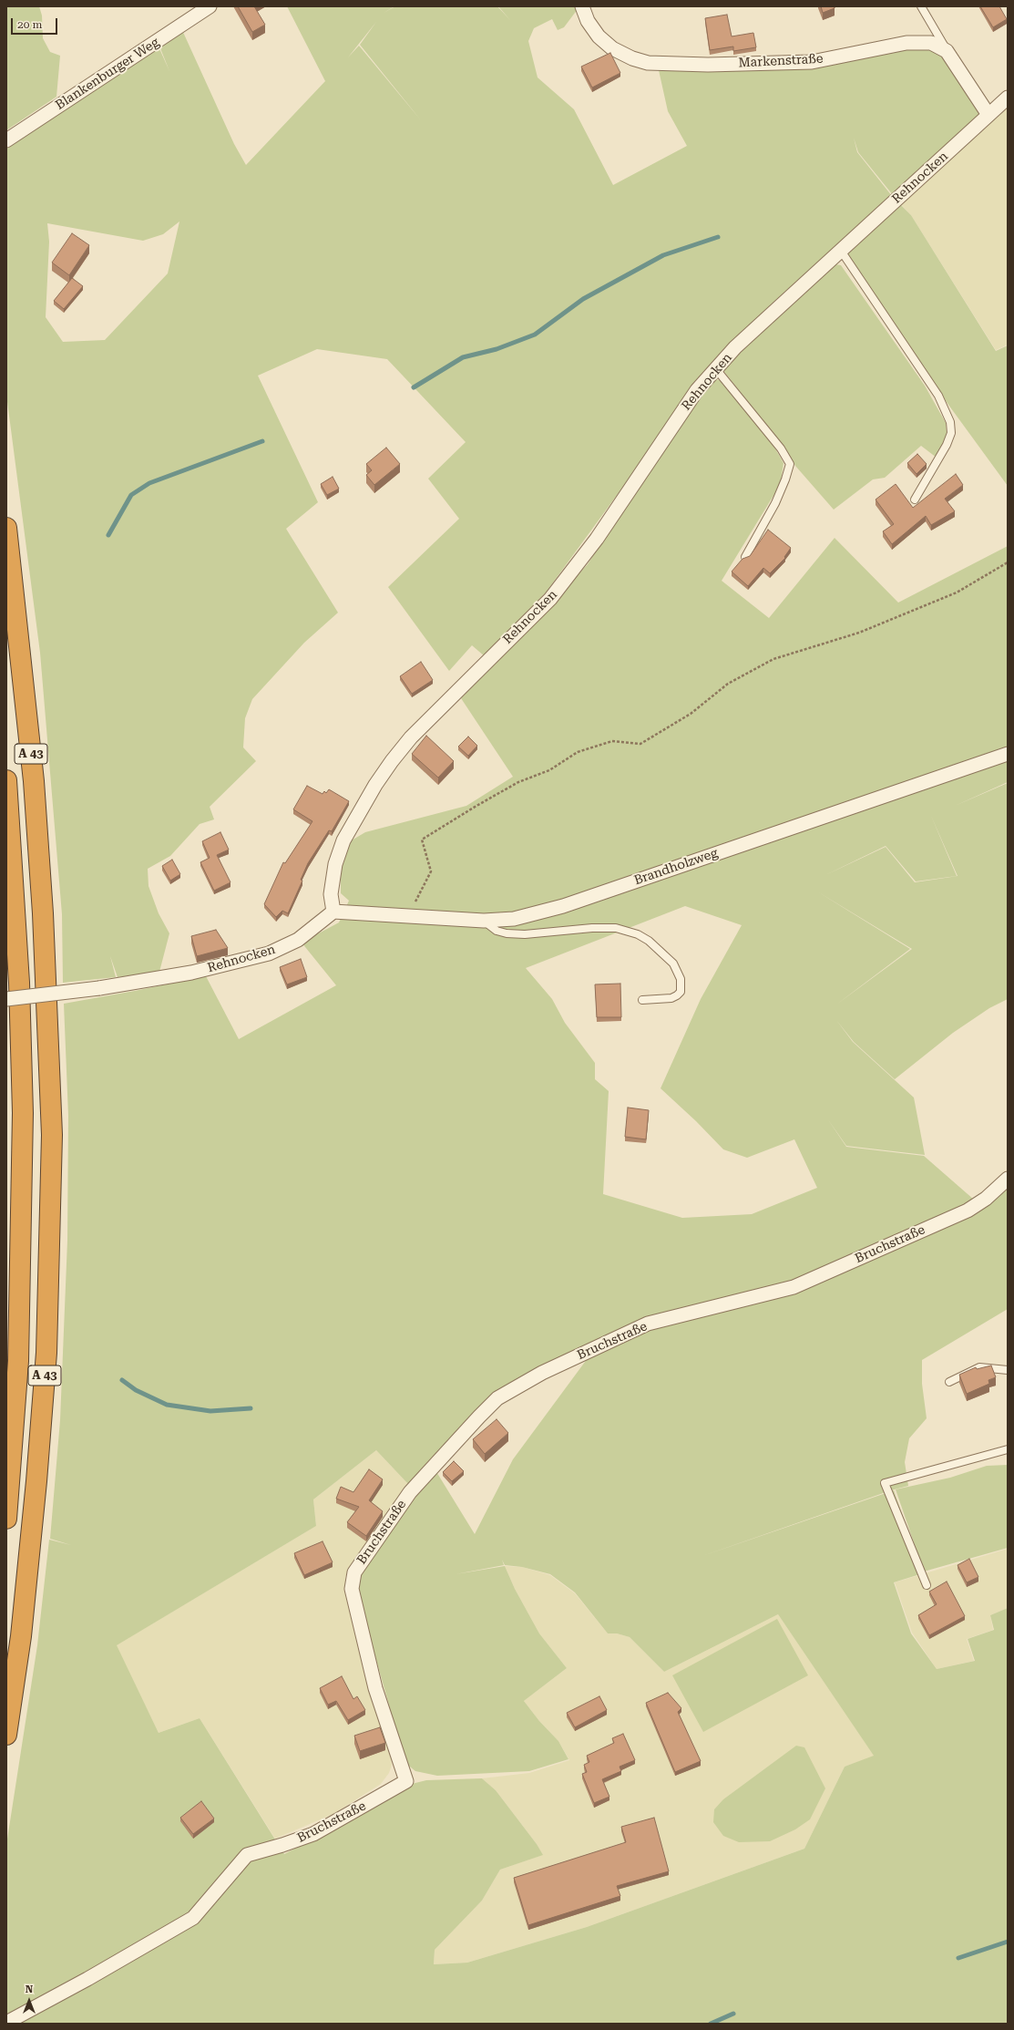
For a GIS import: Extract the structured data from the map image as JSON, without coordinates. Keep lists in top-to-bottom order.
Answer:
{
  "streets": {
    "highway": ["A 43"],
    "street": [
      "Markenstraße",
      "Blankenburger Weg",
      "Rehnocken",
      "Brandholzweg",
      "Bruchstraße"
    ]
  },
  "crossings": [
    ["Markenstraße", "Rehnocken"],
    ["Rehnocken", "Brandholzweg"]
  ],
  "scale_bar": "20 m",
  "north": "top"
}
